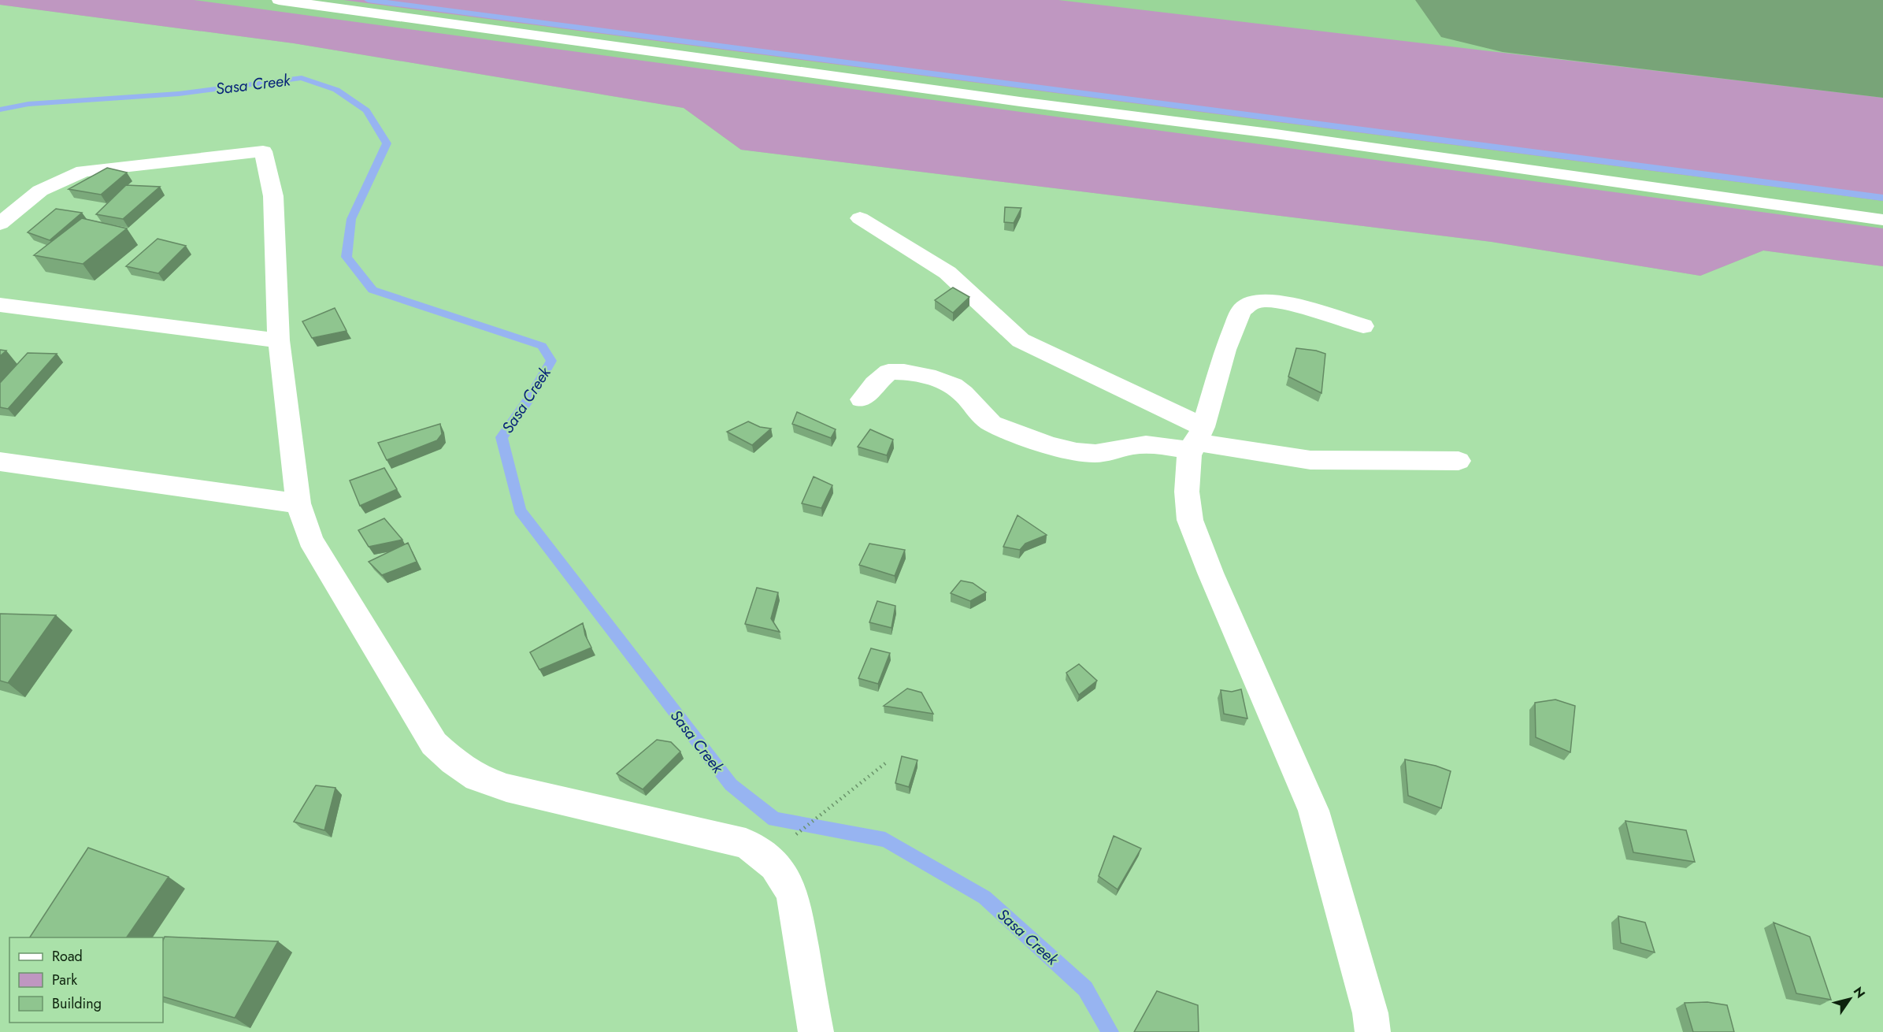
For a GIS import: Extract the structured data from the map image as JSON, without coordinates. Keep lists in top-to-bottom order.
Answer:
{
  "water": ["Sasa Creek"],
  "legend": ["Road", "Park", "Building"],
  "north": "top right"
}
